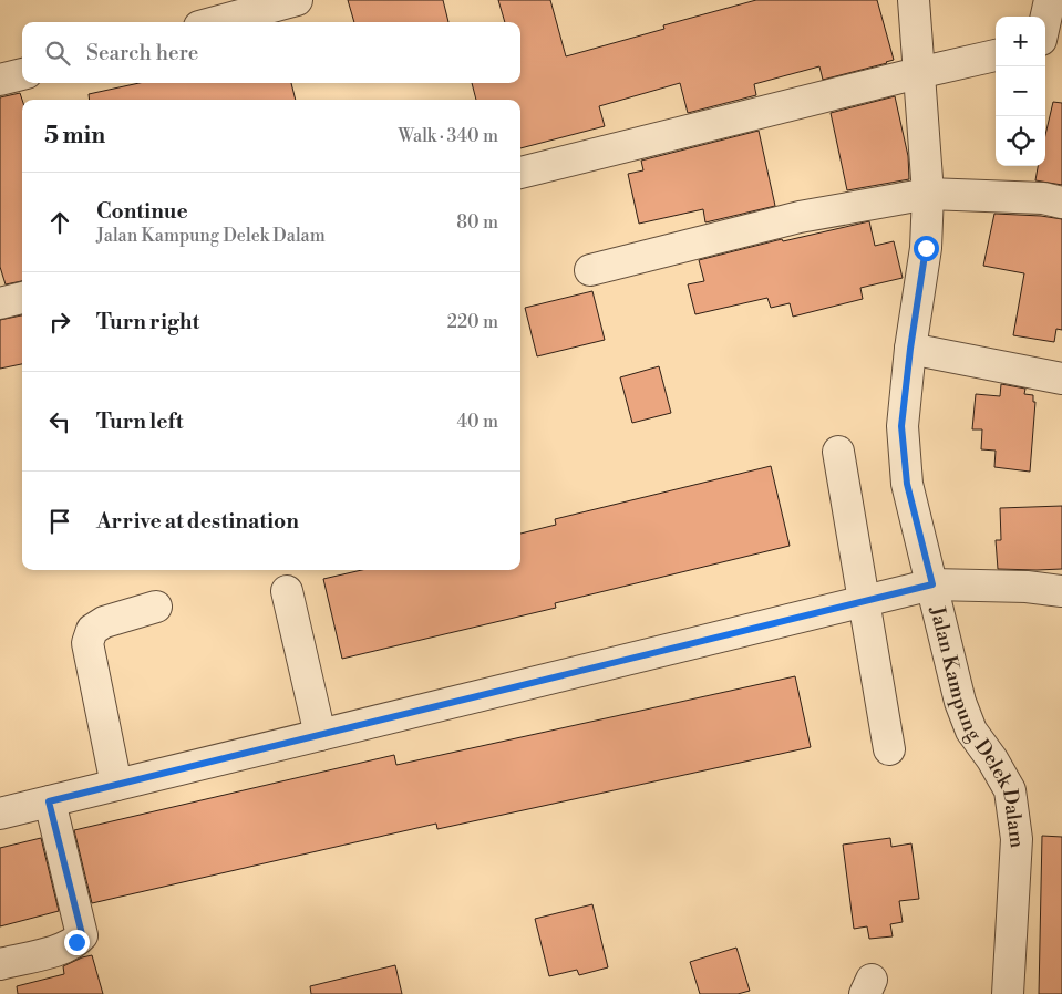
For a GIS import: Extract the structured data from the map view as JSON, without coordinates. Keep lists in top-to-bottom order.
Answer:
{
  "streets": {
    "street": ["Jalan Kampung Delek Dalam"]
  },
  "page": {
    "map_buttons": ["+", "−"],
    "search": "Search here",
    "heading": ["5 min", "Walk · 340 m"],
    "list": [
      ["Continue", "Jalan Kampung Delek Dalam", "80 m"],
      ["Turn right", "220 m"],
      ["Turn left", "40 m"],
      "Arrive at destination"
    ]
  }
}
